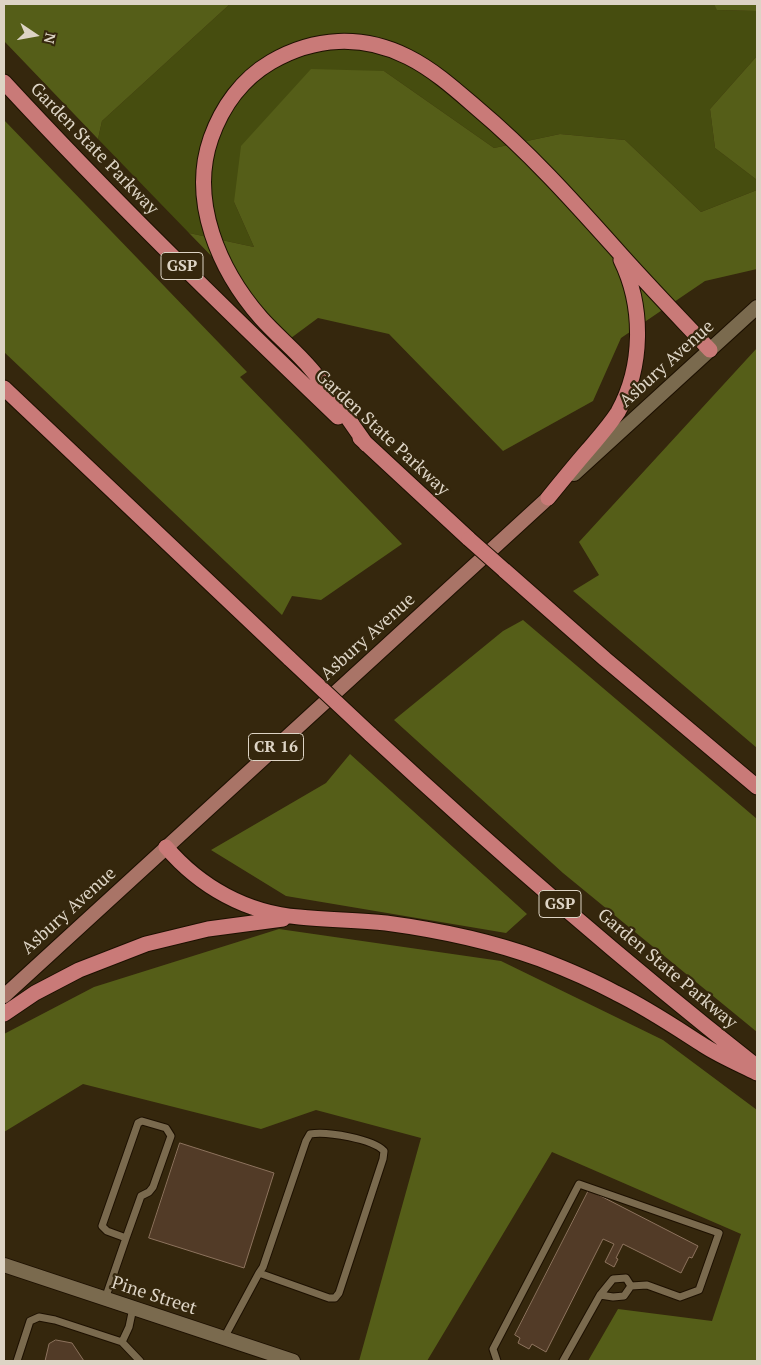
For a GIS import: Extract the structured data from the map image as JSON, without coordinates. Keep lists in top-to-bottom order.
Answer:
{
  "streets": {
    "highway": ["Garden State Parkway", "GSP"],
    "main road": ["Asbury Avenue", "CR 16"],
    "street": ["Pine Street"]
  },
  "north": "right"
}
